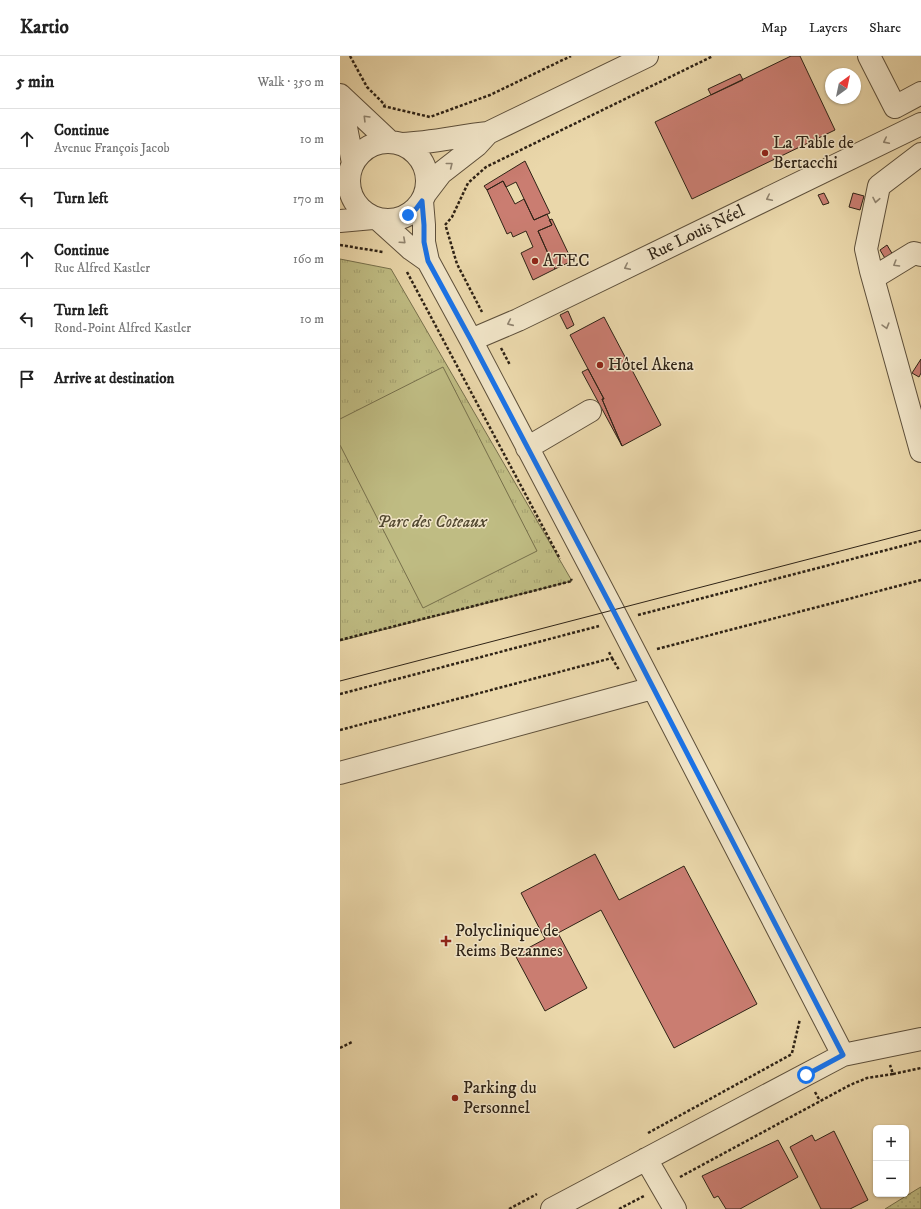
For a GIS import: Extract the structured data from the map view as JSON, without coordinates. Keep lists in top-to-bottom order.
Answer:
{
  "streets": {
    "street": ["Rue Louis Néel"]
  },
  "parks": ["Parc des Coteaux"],
  "places": {
    "other": [
      "La Table de Bertacchi",
      "ATEC",
      "Hôtel Akena",
      "Parking du Personnel"
    ],
    "health": ["Polyclinique de Reims Bezannes"]
  },
  "north": "top right",
  "page": {
    "header": "Kartio",
    "nav": ["Map", "Layers", "Share"],
    "heading": ["5 min", "Walk · 350 m"],
    "list": [
      ["Continue", "Avenue François Jacob", "10 m"],
      ["Turn left", "170 m"],
      ["Continue", "Rue Alfred Kastler", "160 m"],
      ["Turn left", "Rond-Point Alfred Kastler", "10 m"],
      "Arrive at destination"
    ],
    "map_buttons": ["+", "−"]
  }
}
